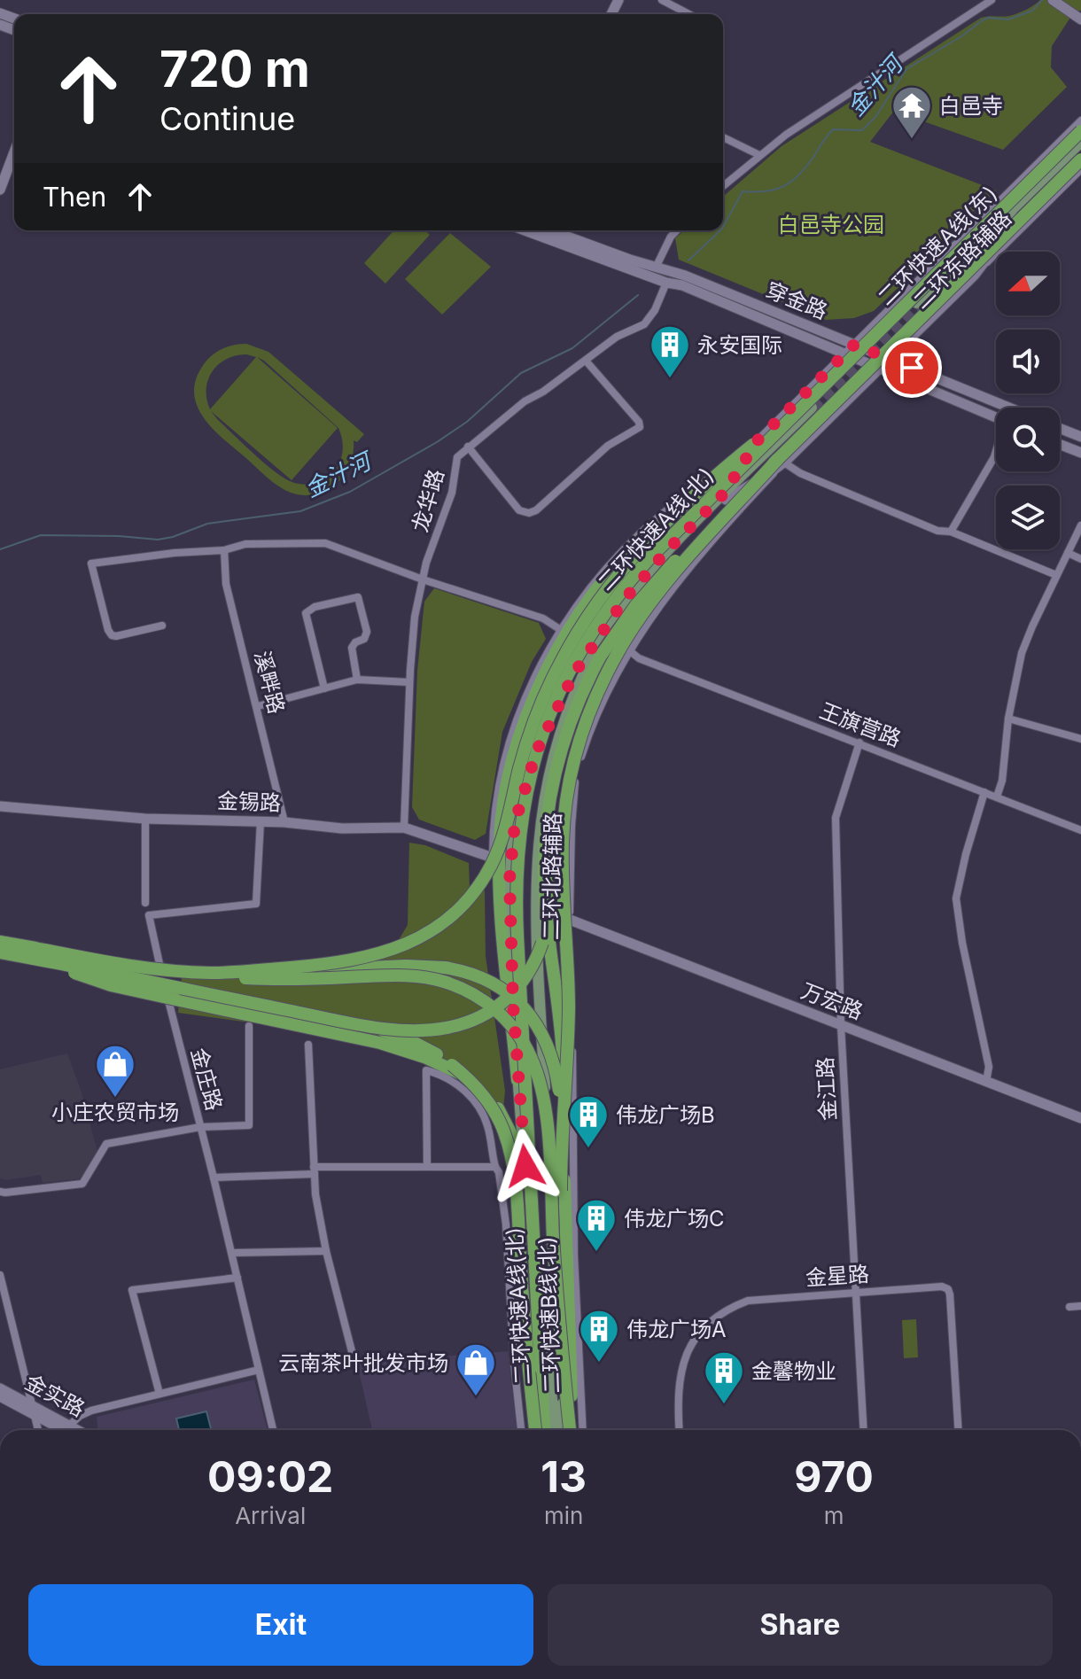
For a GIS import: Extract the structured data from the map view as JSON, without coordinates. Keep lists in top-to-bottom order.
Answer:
{
  "streets": {
    "highway": ["二环快速A线(东)", "二环快速A线(北)", "二环快速B线(北)"],
    "street": [
      "二环东路辅路",
      "穿金路",
      "龙华路",
      "溪畔路",
      "王旗营路",
      "金锡路",
      "二环北路辅路",
      "万宏路",
      "金庄路",
      "金江路",
      "金星路",
      "金实路"
    ]
  },
  "crossings": [
    ["二环快速A线(东)", "二环东路辅路"],
    ["二环快速A线(东)", "二环快速A线(北)"],
    ["二环东路辅路", "穿金路"],
    ["二环东路辅路", "二环快速A线(北)"],
    ["二环东路辅路", "二环快速B线(北)"],
    ["穿金路", "龙华路"],
    ["龙华路", "金锡路"],
    ["溪畔路", "金锡路"],
    ["王旗营路", "二环北路辅路"],
    ["王旗营路", "金江路"],
    ["金锡路", "金庄路"],
    ["二环北路辅路", "万宏路"],
    ["二环北路辅路", "二环快速B线(北)"],
    ["万宏路", "金江路"],
    ["金江路", "金星路"]
  ],
  "water": ["金汁河"],
  "parks": ["白邑寺公园"],
  "places": {
    "temple": ["白邑寺"],
    "building": [
      "永安国际",
      "伟龙广场B",
      "伟龙广场C",
      "伟龙广场A",
      "金馨物业"
    ],
    "shop": ["小庄农贸市场", "云南茶叶批发市场"]
  },
  "north": "left",
  "page": {
    "turn": ["720 m", "Continue"],
    "then": "Then",
    "eta": [
      "09:02",
      "Arrival",
      "13",
      "min",
      "970",
      "m"
    ],
    "buttons": ["Exit", "Share"]
  }
}
